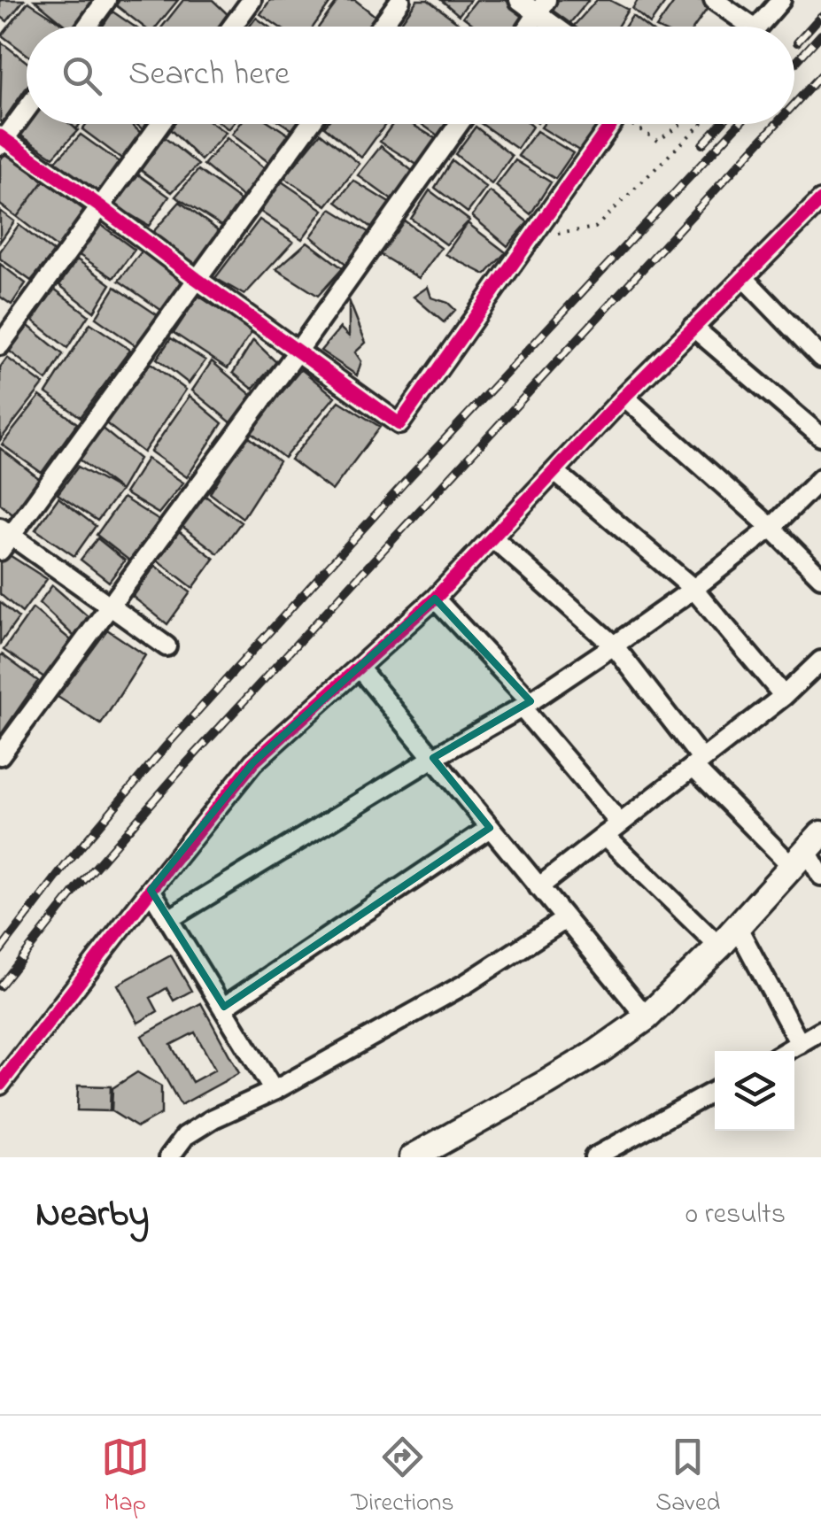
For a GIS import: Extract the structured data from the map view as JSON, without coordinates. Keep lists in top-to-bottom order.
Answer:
{
  "page": {
    "search": "Search here",
    "heading": ["Nearby", "0 results"],
    "nav": ["Map", "Directions", "Saved"]
  }
}
